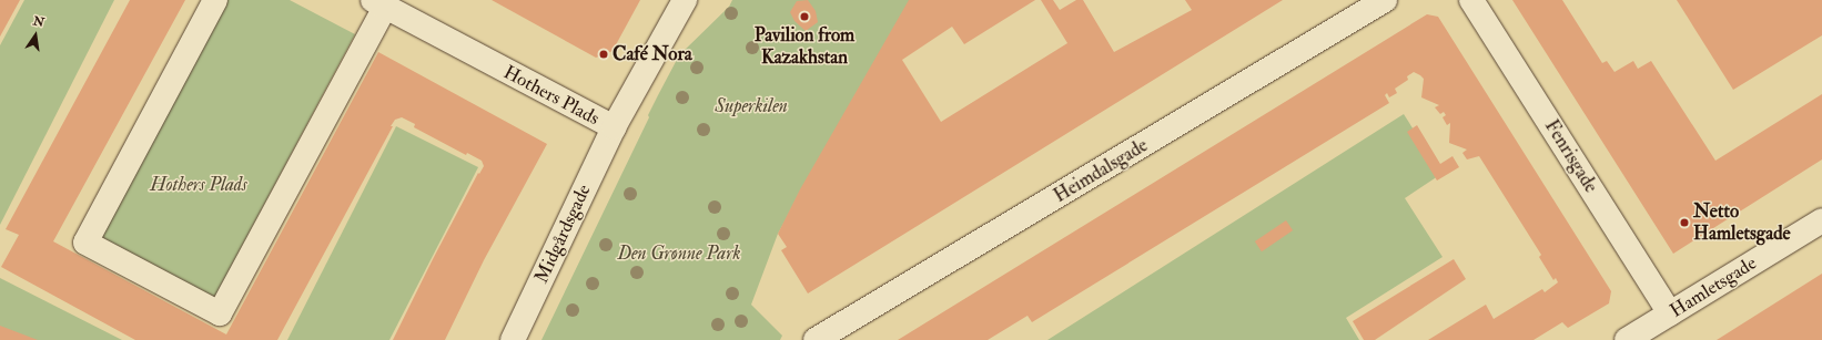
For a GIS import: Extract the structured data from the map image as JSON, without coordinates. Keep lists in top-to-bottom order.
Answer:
{
  "streets": {
    "street": [
      "Hothers Plads",
      "Fenrisgade",
      "Heimdalsgade",
      "Midgårdsgade",
      "Hamletsgade"
    ]
  },
  "crossings": [
    ["Hothers Plads", "Midgårdsgade"],
    ["Fenrisgade", "Hamletsgade"]
  ],
  "parks": ["Superkilen", "Hothers Plads", "Den Grønne Park"],
  "places": ["Pavilion from Kazakhstan", "Café Nora", "Netto Hamletsgade"],
  "north": "top"
}
